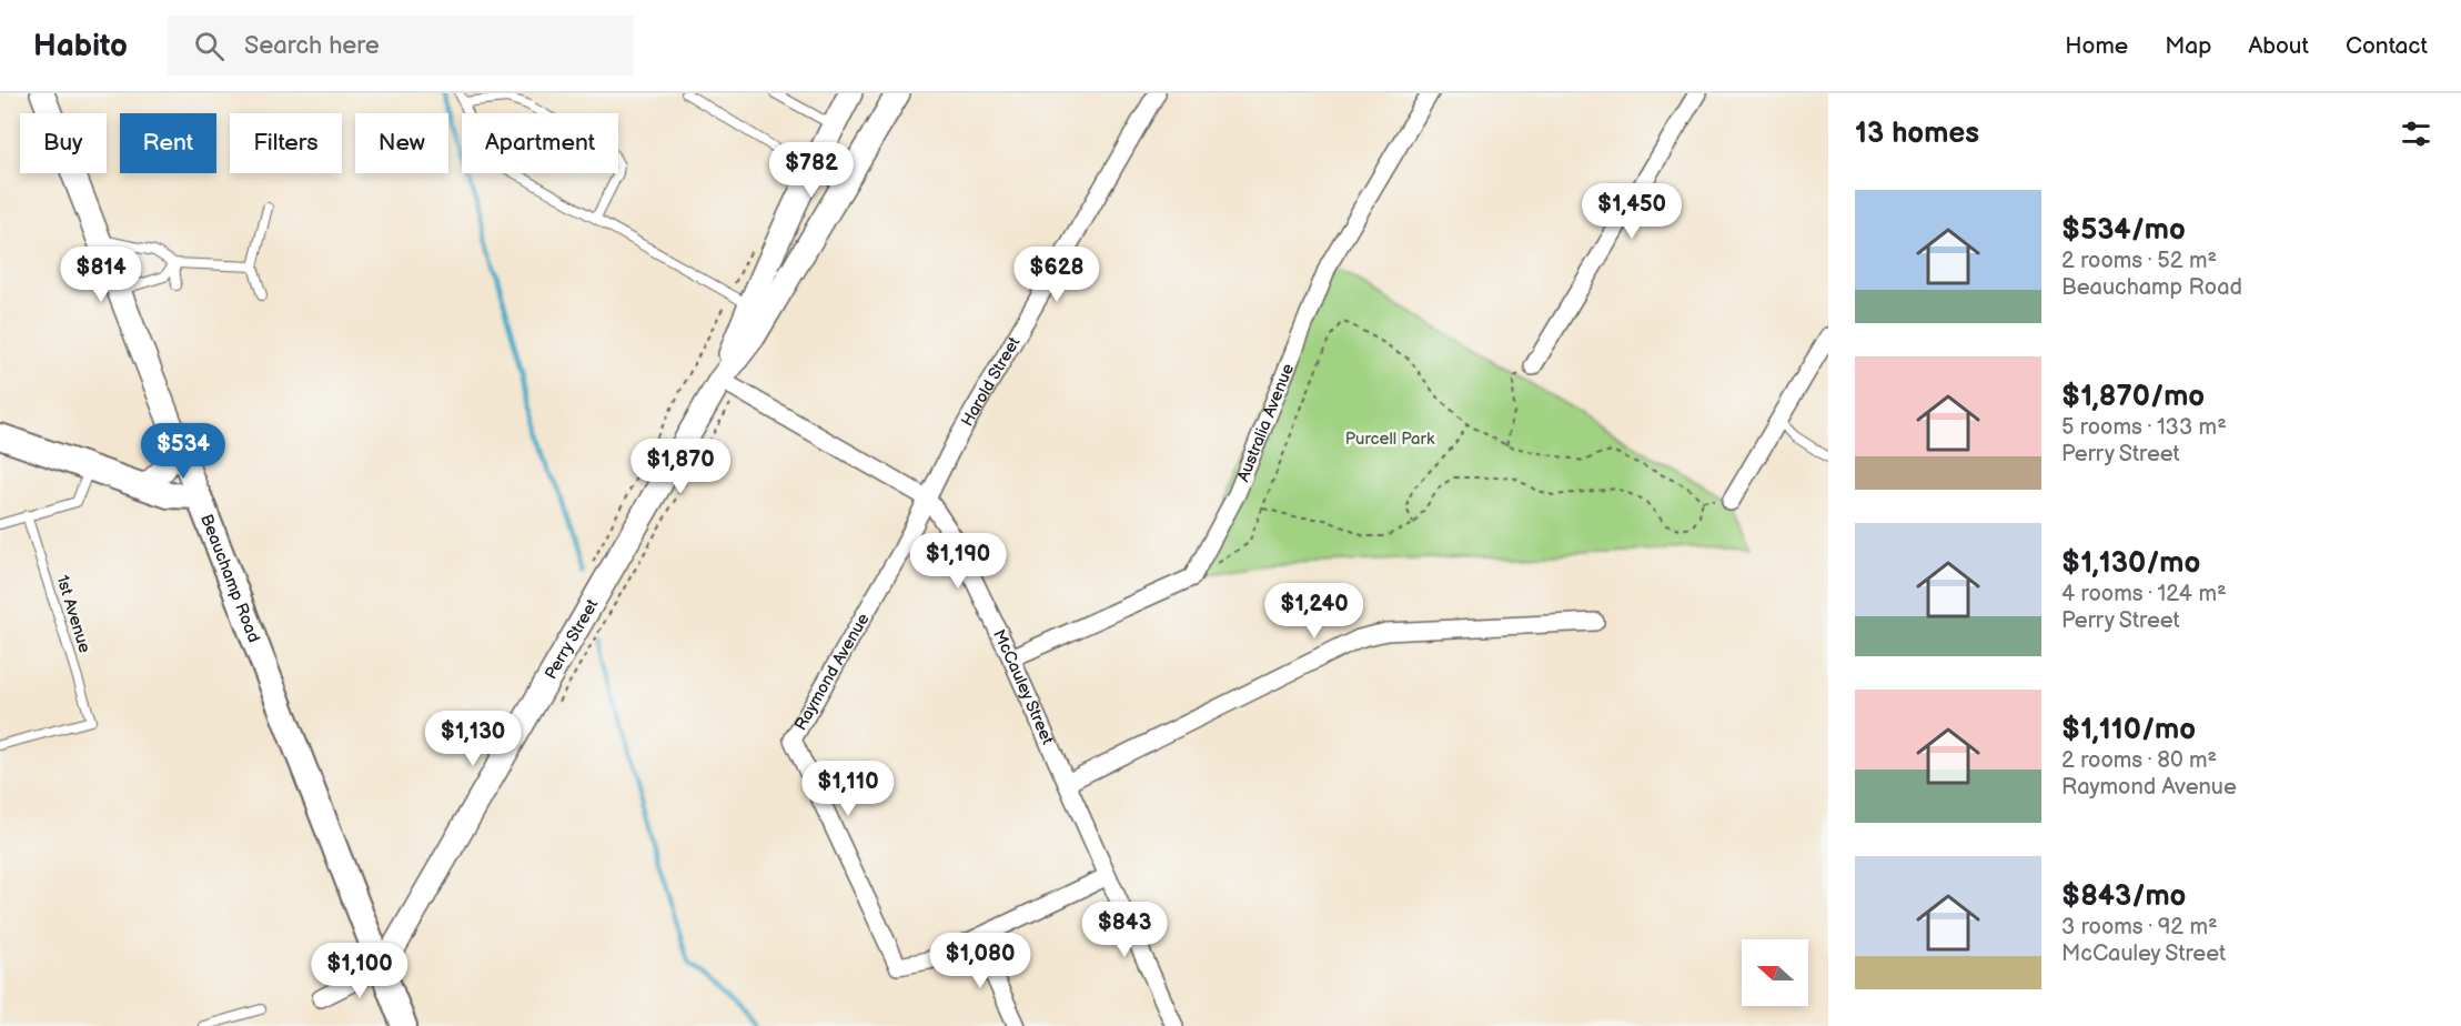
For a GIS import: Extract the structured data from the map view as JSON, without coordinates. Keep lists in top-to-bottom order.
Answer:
{
  "streets": {
    "main road": ["Beauchamp Road"],
    "street": [
      "Harold Street",
      "Australia Avenue",
      "Perry Street",
      "Raymond Avenue",
      "McCauley Street"
    ],
    "lane": ["1st Avenue"]
  },
  "crossings": [
    ["Harold Street", "Raymond Avenue"],
    ["Harold Street", "McCauley Street"],
    ["Beauchamp Road", "Perry Street"],
    ["Perry Street", "McCauley Street"],
    ["Raymond Avenue", "McCauley Street"]
  ],
  "parks": ["Purcell Park"],
  "north": "left",
  "page": {
    "header": "Habito",
    "search": "Search here",
    "nav": [
      "Home",
      "Map",
      "About",
      "Contact"
    ],
    "heading": "13 homes",
    "chip": [
      "Buy",
      "Rent",
      "Filters",
      "New",
      "Apartment"
    ],
    "price": [
      "$782",
      "$1,450",
      "$814",
      "$628",
      "$534",
      "$1,870",
      "$1,190",
      "$1,240",
      "$1,130",
      "$1,110",
      "$843",
      "$1,080",
      "$1,100"
    ],
    "list": [
      {
        "name": "$534/mo",
        "note": "2 rooms · 52 m² · Beauchamp Road"
      },
      {
        "name": "$1,870/mo",
        "note": "5 rooms · 133 m² · Perry Street"
      },
      {
        "name": "$1,130/mo",
        "note": "4 rooms · 124 m² · Perry Street"
      },
      {
        "name": "$1,110/mo",
        "note": "2 rooms · 80 m² · Raymond Avenue"
      },
      {
        "name": "$843/mo",
        "note": "3 rooms · 92 m² · McCauley Street"
      }
    ]
  }
}
